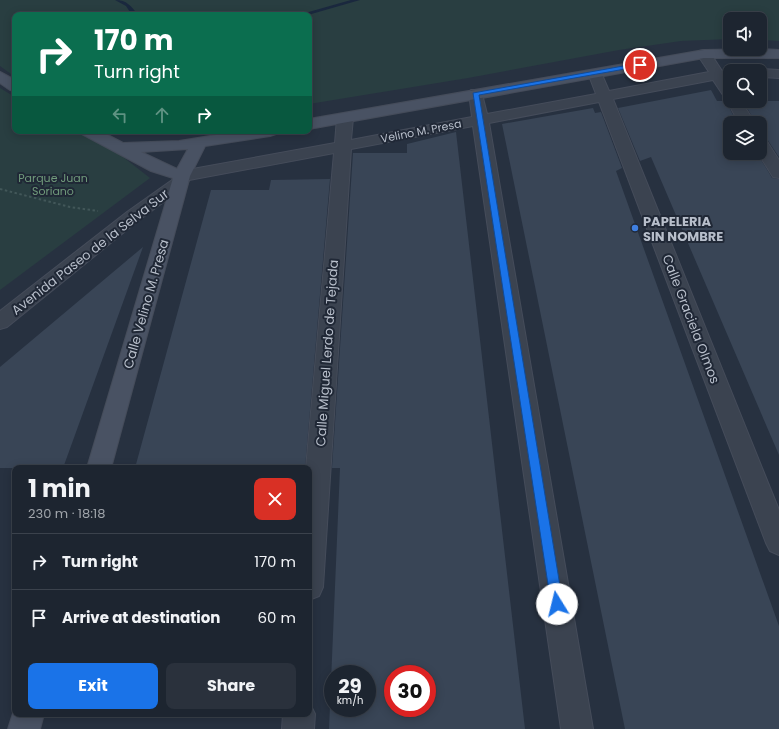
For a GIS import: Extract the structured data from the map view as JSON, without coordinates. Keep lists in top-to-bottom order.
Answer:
{
  "streets": {
    "street": [
      "Velino M. Presa",
      "Avenida Paseo de la Selva Sur",
      "Calle Velino M. Presa",
      "Calle Graciela Olmos",
      "Calle Miguel Lerdo de Tejada"
    ]
  },
  "crossings": [
    ["Velino M. Presa", "Avenida Paseo de la Selva Sur"],
    ["Velino M. Presa", "Calle Velino M. Presa"],
    ["Velino M. Presa", "Calle Graciela Olmos"],
    ["Velino M. Presa", "Calle Miguel Lerdo de Tejada"],
    ["Avenida Paseo de la Selva Sur", "Calle Velino M. Presa"]
  ],
  "parks": ["Parque Juan Soriano"],
  "places": ["PAPELERIA SIN NOMBRE"],
  "page": {
    "turn": ["170 m", "Turn right"],
    "heading": ["1 min", "230 m · 18:18"],
    "list": [
      {
        "name": "Turn right",
        "value": "170 m"
      },
      {
        "name": "Arrive at destination",
        "value": "60 m"
      }
    ],
    "buttons": ["Exit", "Share"],
    "speed": "29 km/h",
    "limit": "30"
  }
}
